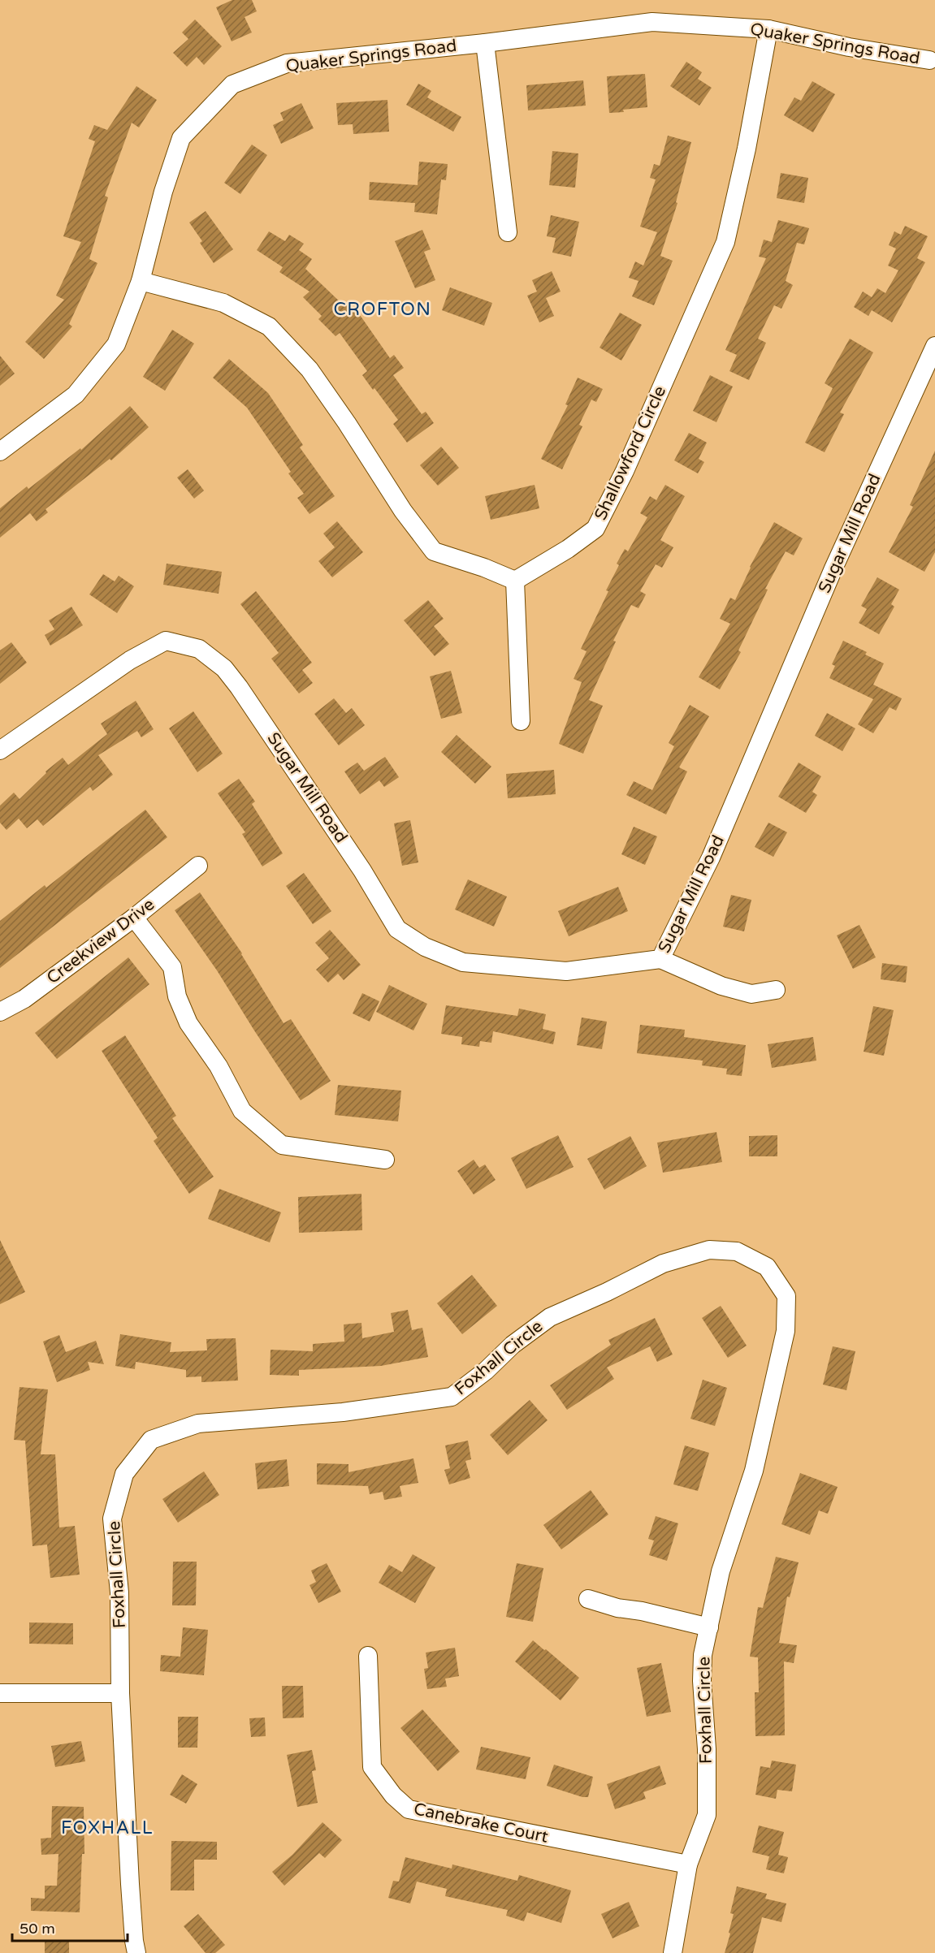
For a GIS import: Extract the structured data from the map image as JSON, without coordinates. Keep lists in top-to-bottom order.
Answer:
{
  "streets": {
    "street": [
      "Quaker Springs Road",
      "Shallowford Circle",
      "Sugar Mill Road",
      "Creekview Drive",
      "Foxhall Circle",
      "Canebrake Court"
    ]
  },
  "crossings": [
    ["Quaker Springs Road", "Shallowford Circle"],
    ["Foxhall Circle", "Canebrake Court"]
  ],
  "districts": ["CROFTON", "FOXHALL"],
  "scale_bar": "50 m"
}
